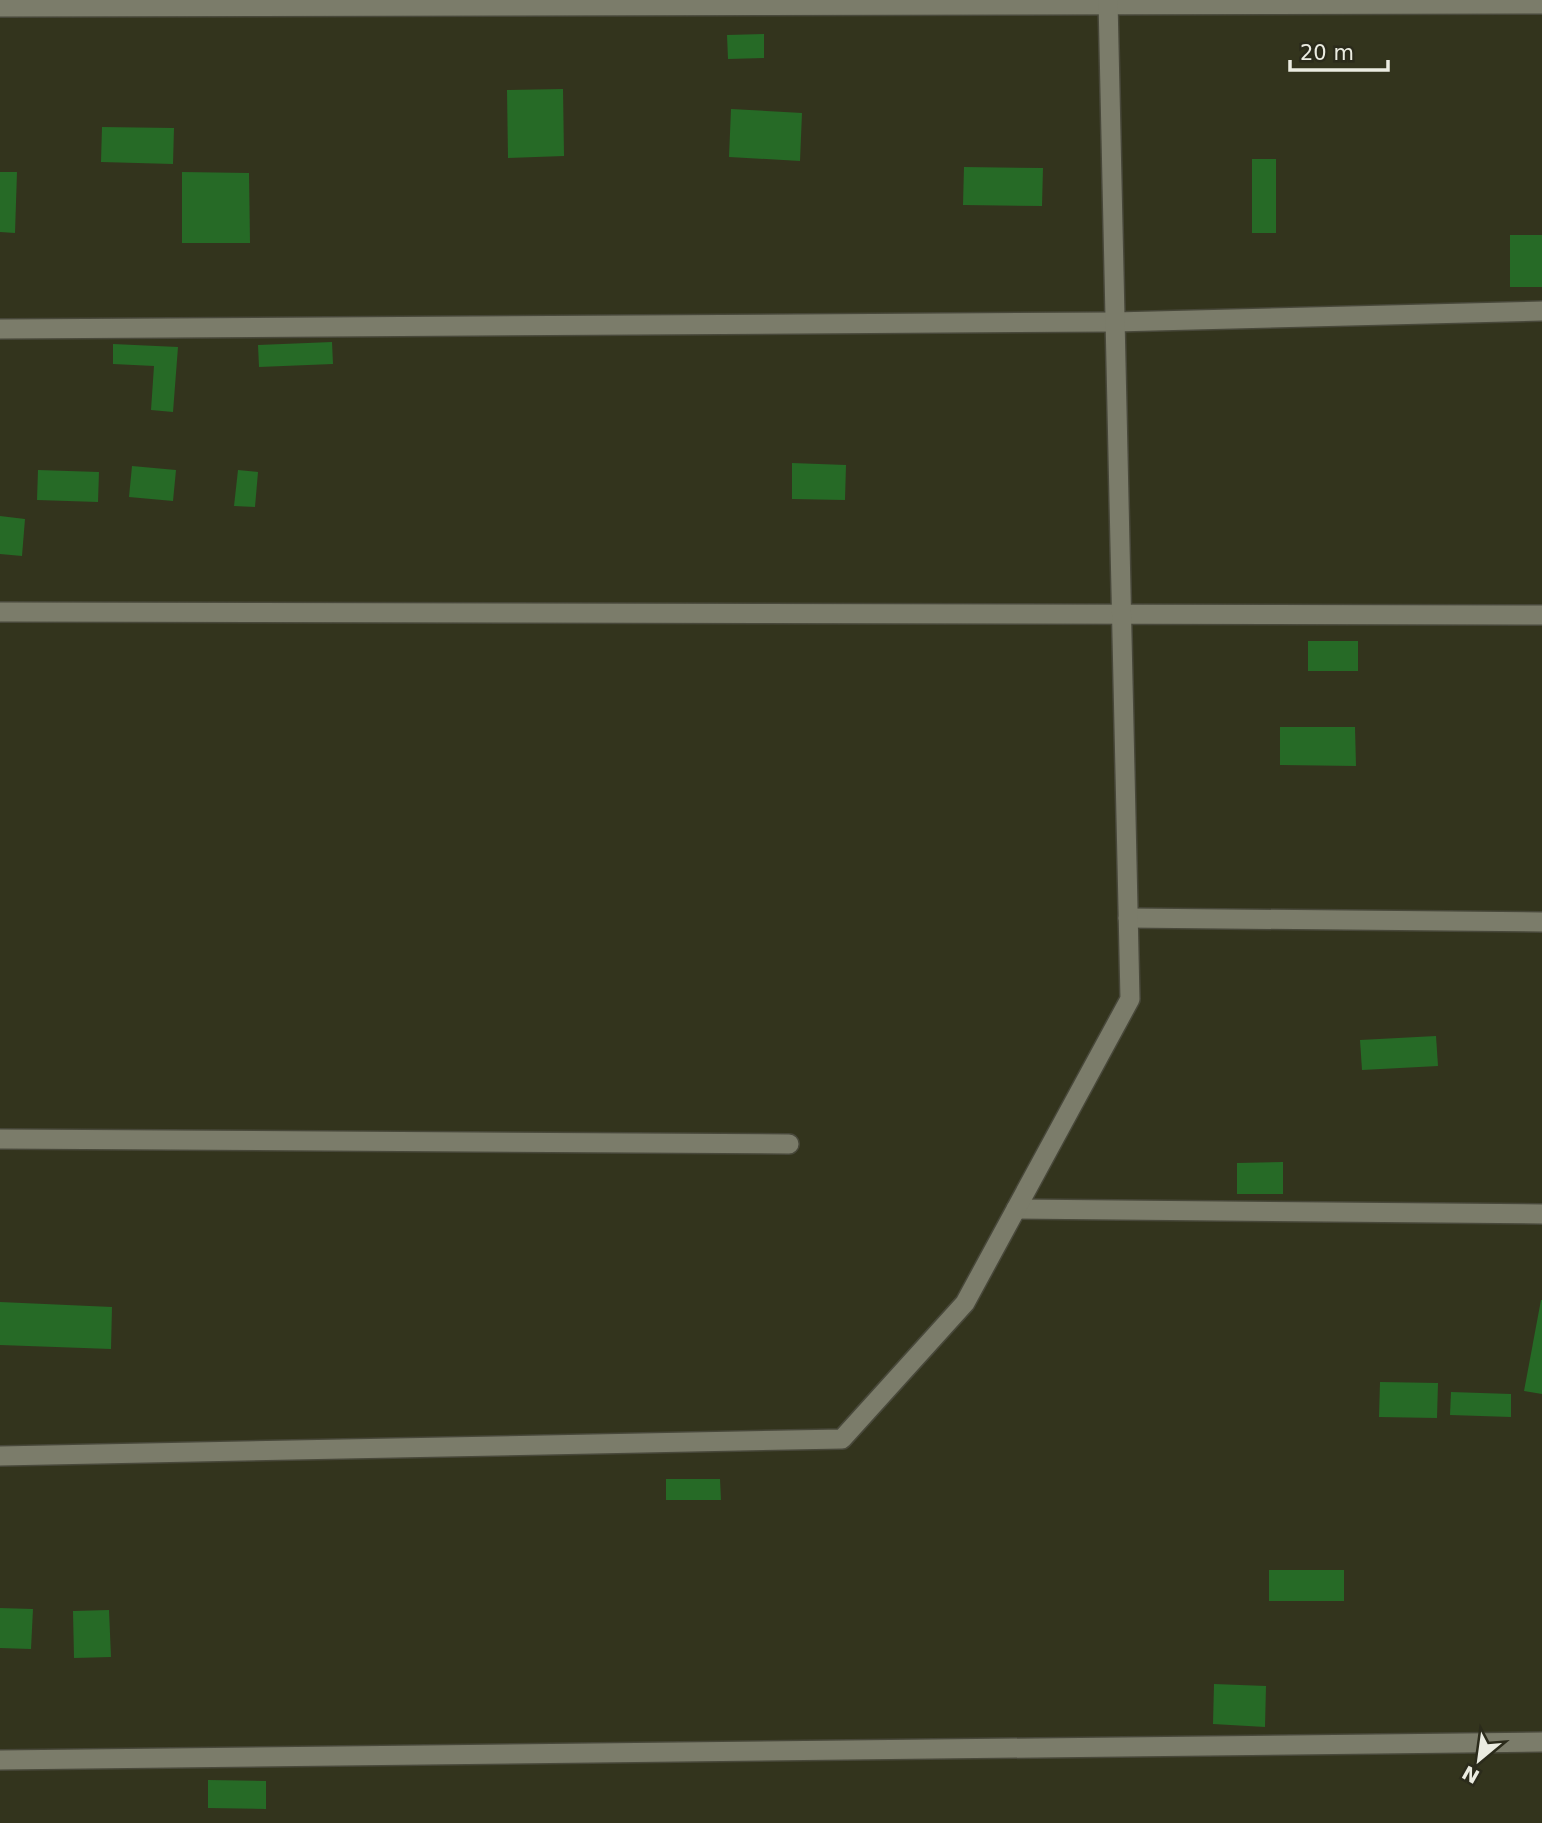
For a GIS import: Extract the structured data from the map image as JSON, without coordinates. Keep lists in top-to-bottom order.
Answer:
{
  "scale_bar": "20 m",
  "north": "bottom left"
}
